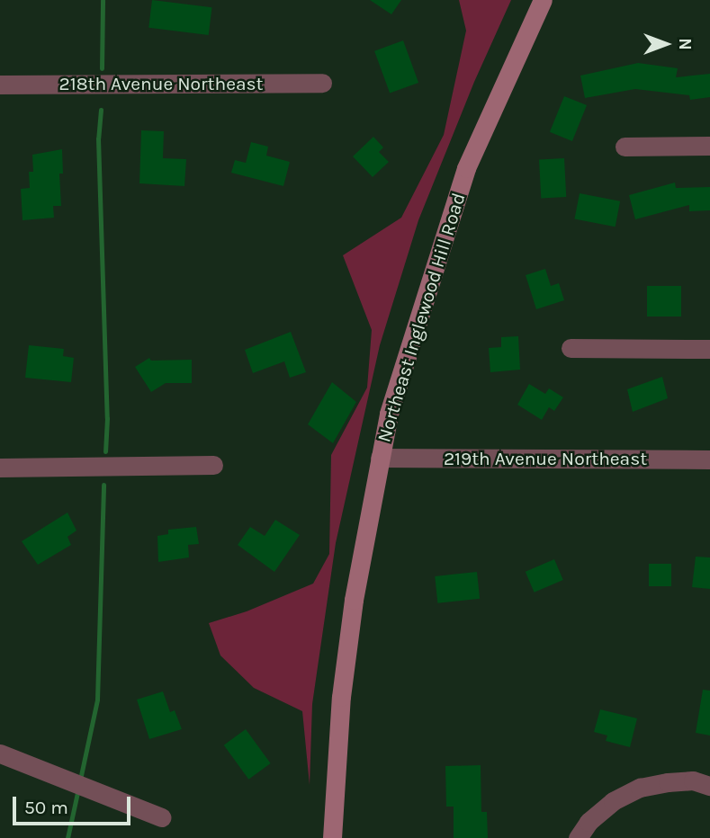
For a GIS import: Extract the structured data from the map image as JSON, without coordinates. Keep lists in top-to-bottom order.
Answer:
{
  "streets": {
    "street": ["218th Avenue Northeast", "Northeast Inglewood Hill Road", "219th Avenue Northeast"]
  },
  "crossings": [
    ["Northeast Inglewood Hill Road", "219th Avenue Northeast"]
  ],
  "scale_bar": "50 m",
  "north": "right"
}
